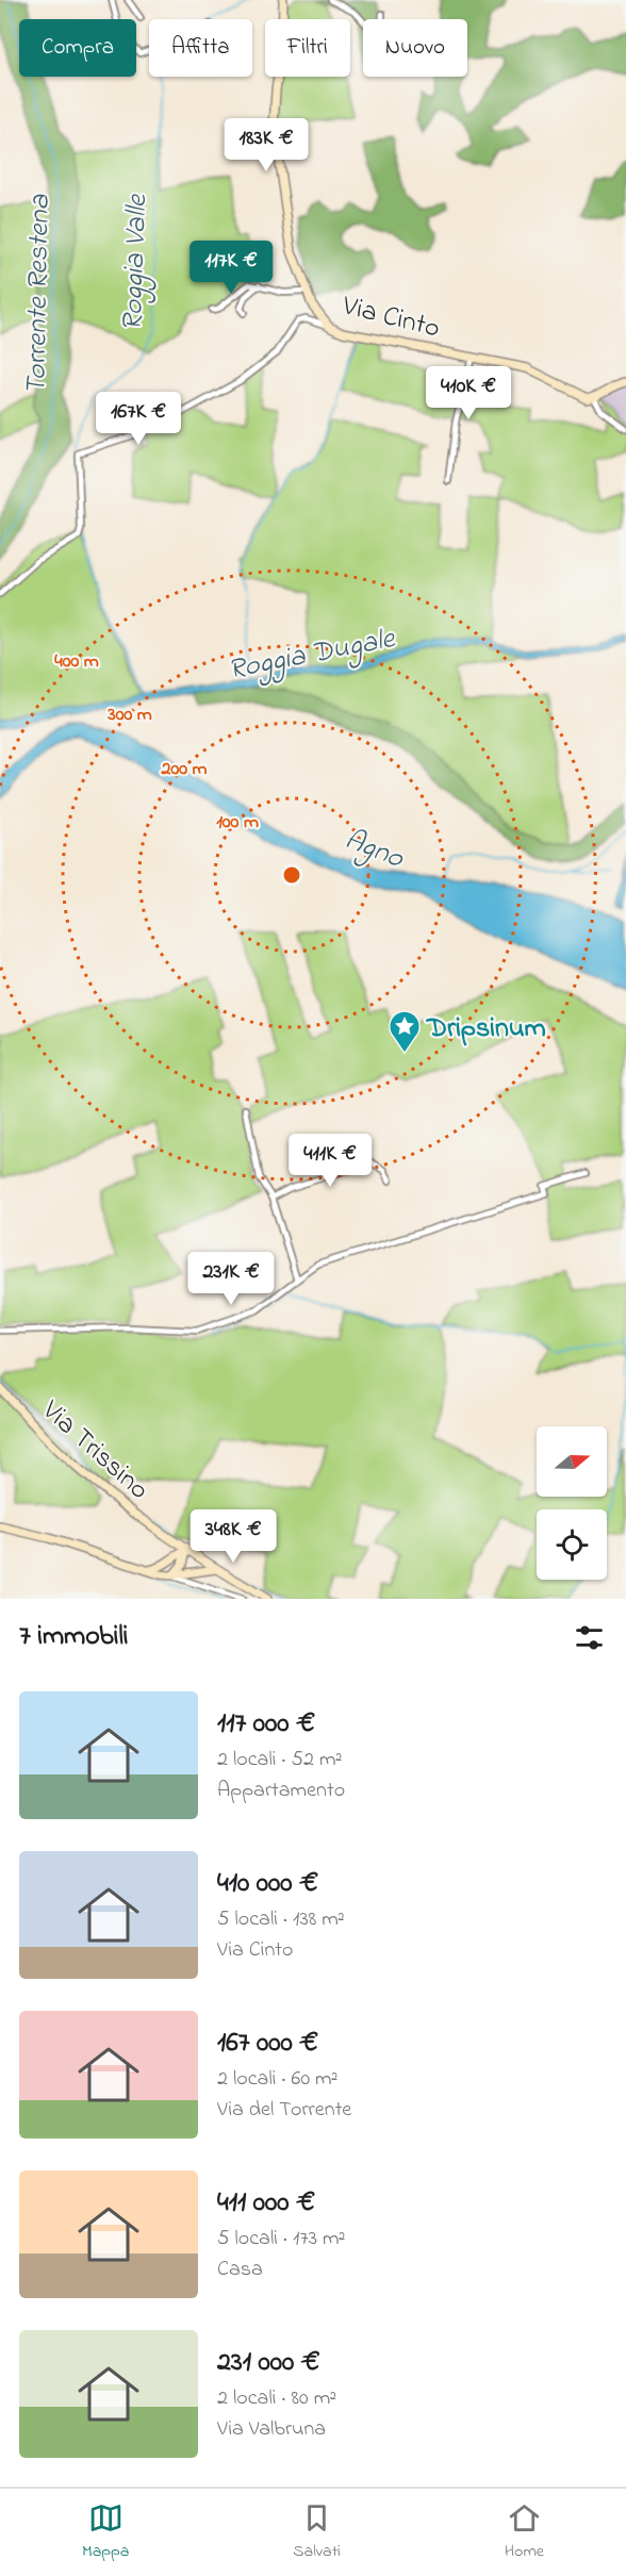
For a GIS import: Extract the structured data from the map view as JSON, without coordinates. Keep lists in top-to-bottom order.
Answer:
{
  "streets": {
    "street": ["Via Cinto", "Via Trissino"]
  },
  "water": [
    "Roggia Valle",
    "Torrente Restena",
    "Roggia Dugale",
    "Agno"
  ],
  "places": {
    "place": ["Dripsinum"]
  },
  "north": "right",
  "page": {
    "chip": [
      "Compra",
      "Affitta",
      "Filtri",
      "Nuovo"
    ],
    "price": [
      "183K €",
      "117K €",
      "410K €",
      "167K €",
      "411K €",
      "231K €",
      "348K €"
    ],
    "heading": "7 immobili",
    "list": [
      {
        "name": "117 000 €",
        "note": "2 locali · 52 m² · Appartamento"
      },
      {
        "name": "410 000 €",
        "note": "5 locali · 138 m² · Via Cinto"
      },
      {
        "name": "167 000 €",
        "note": "2 locali · 60 m² · Via del Torrente"
      },
      {
        "name": "411 000 €",
        "note": "5 locali · 173 m² · Casa"
      },
      {
        "name": "231 000 €",
        "note": "2 locali · 80 m² · Via Valbruna"
      }
    ],
    "tabs": ["Mappa", "Salvati", "Home"]
  },
  "rings": [
    "400 m",
    "300 m",
    "200 m",
    "100 m"
  ]
}
